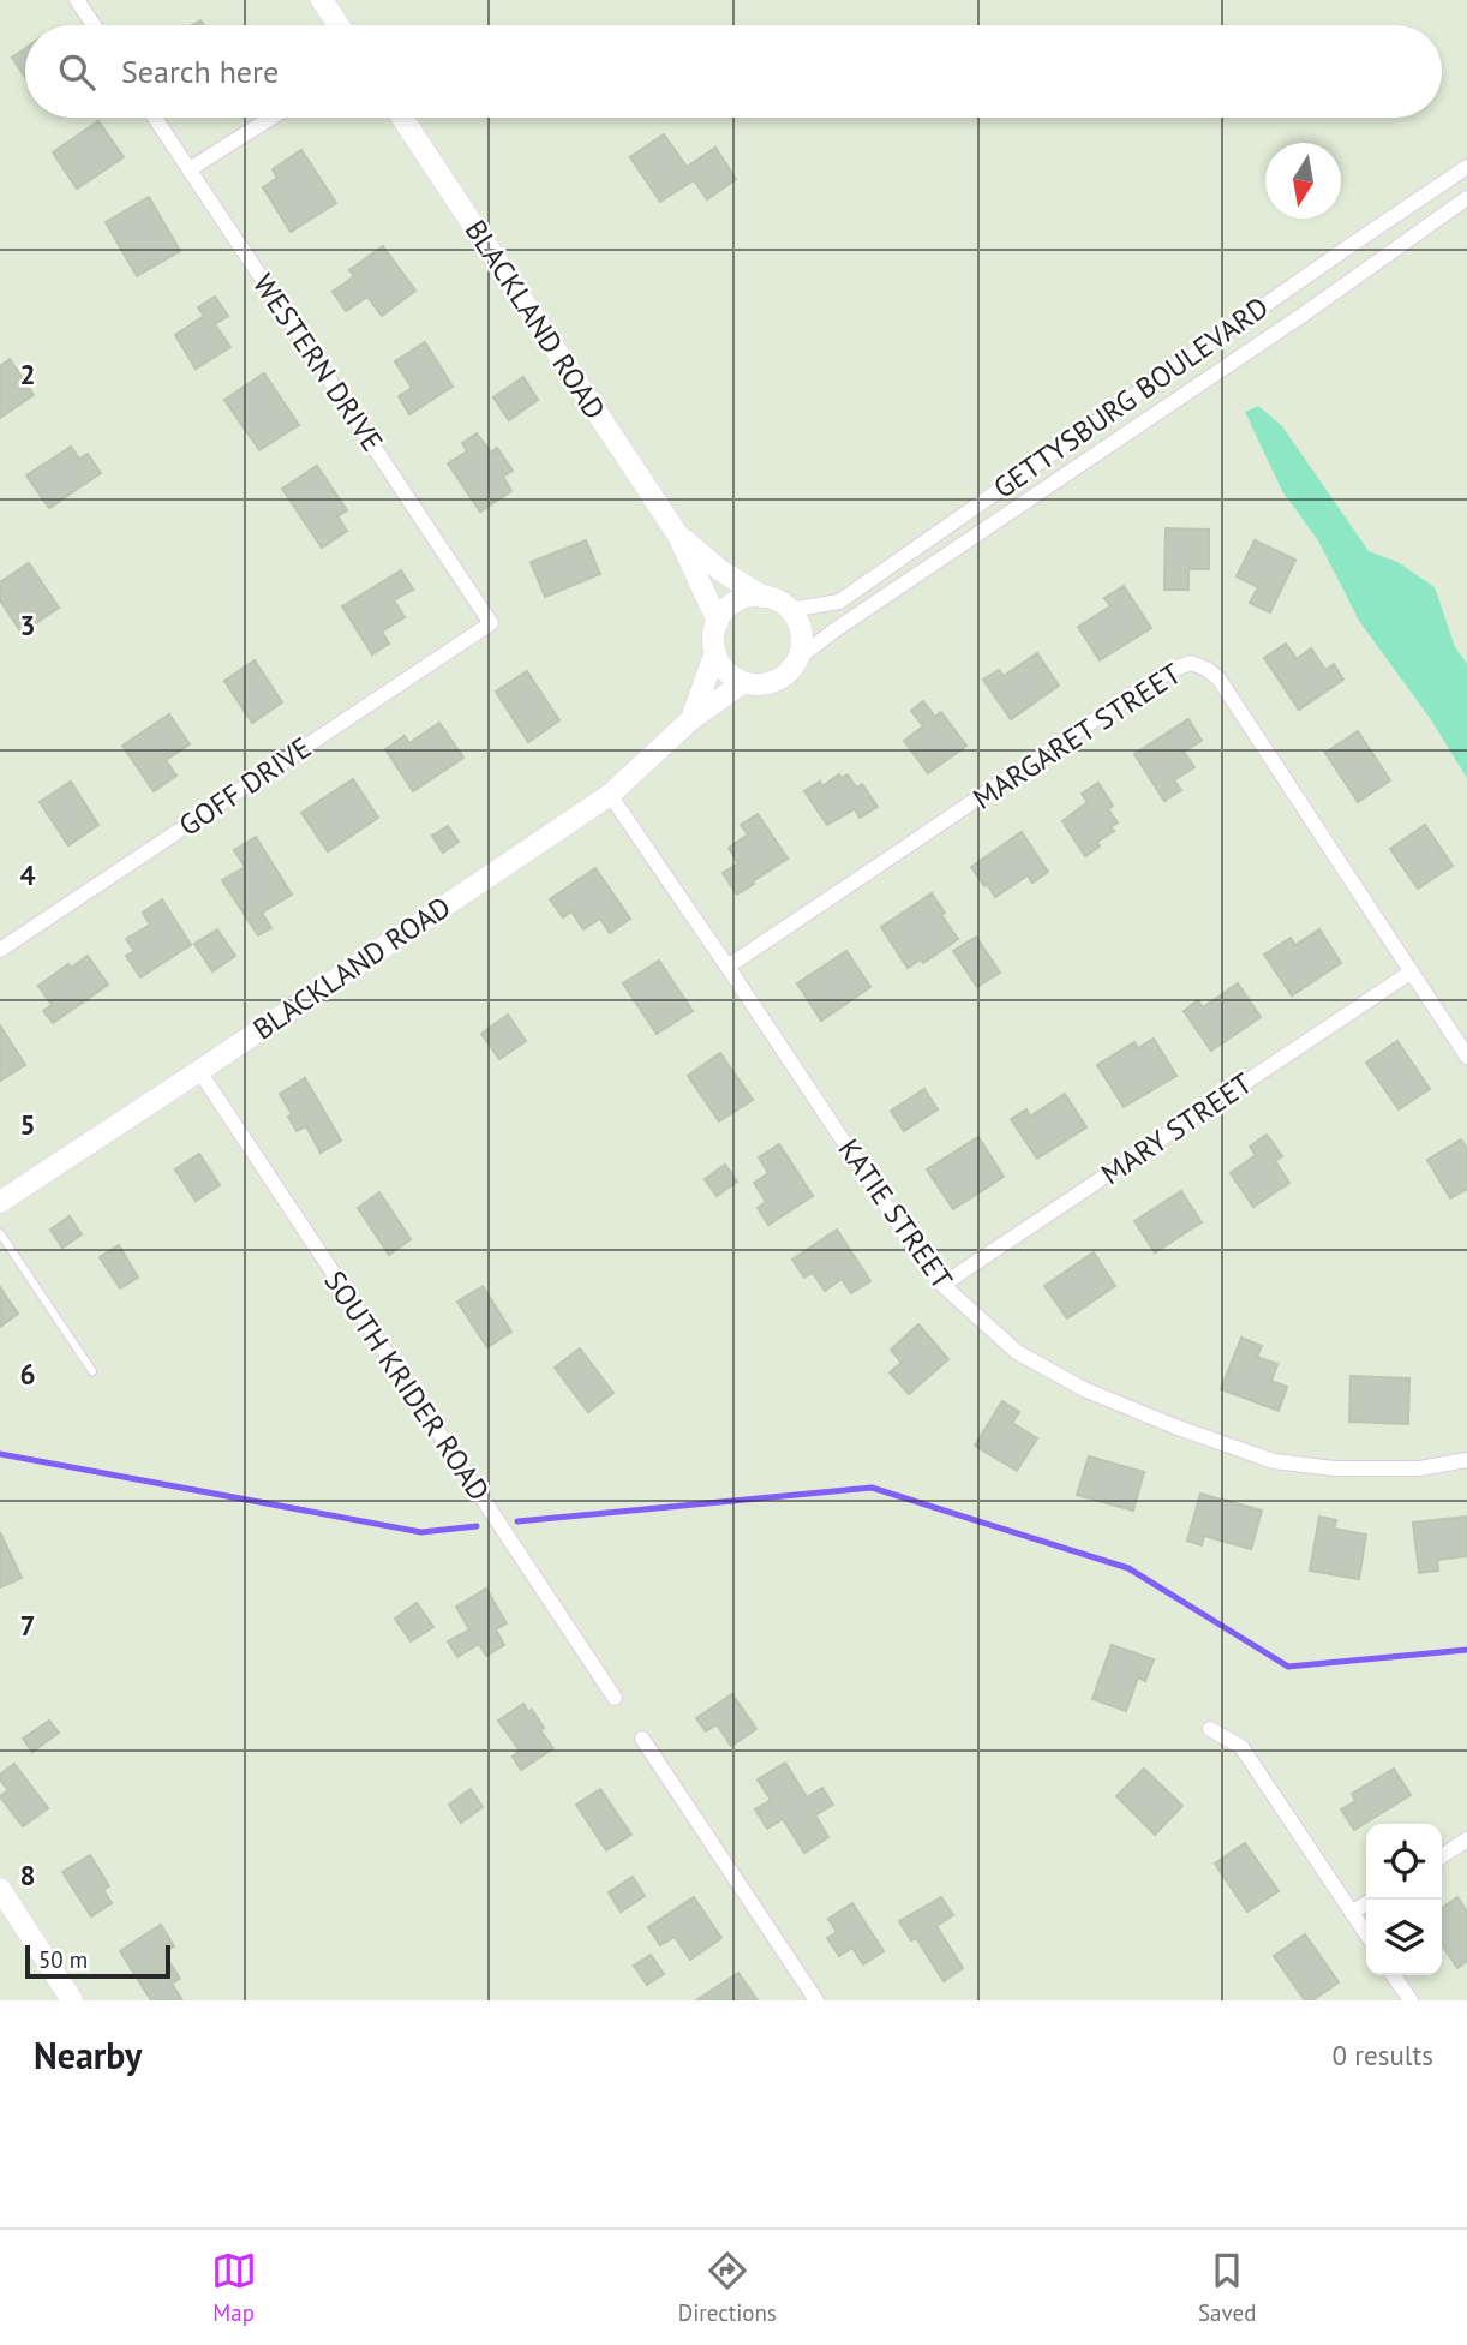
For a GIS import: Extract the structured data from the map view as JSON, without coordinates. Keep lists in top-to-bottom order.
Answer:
{
  "streets": {
    "street": [
      "BLACKLAND ROAD",
      "WESTERN DRIVE",
      "GETTYSBURG BOULEVARD",
      "MARGARET STREET",
      "GOFF DRIVE",
      "MARY STREET",
      "KATIE STREET",
      "SOUTH KRIDER ROAD"
    ]
  },
  "crossings": [
    ["BLACKLAND ROAD", "GETTYSBURG BOULEVARD"],
    ["BLACKLAND ROAD", "KATIE STREET"],
    ["BLACKLAND ROAD", "SOUTH KRIDER ROAD"],
    ["WESTERN DRIVE", "GOFF DRIVE"],
    ["MARGARET STREET", "MARY STREET"],
    ["MARGARET STREET", "KATIE STREET"],
    ["MARY STREET", "KATIE STREET"]
  ],
  "scale_bar": "50 m",
  "north": "bottom",
  "page": {
    "search": "Search here",
    "scale": "50 m",
    "heading": ["Nearby", "0 results"],
    "nav": ["Map", "Directions", "Saved"]
  },
  "grid": {
    "rows": [
      "2",
      "3",
      "4",
      "5",
      "6",
      "7",
      "8"
    ]
  }
}
